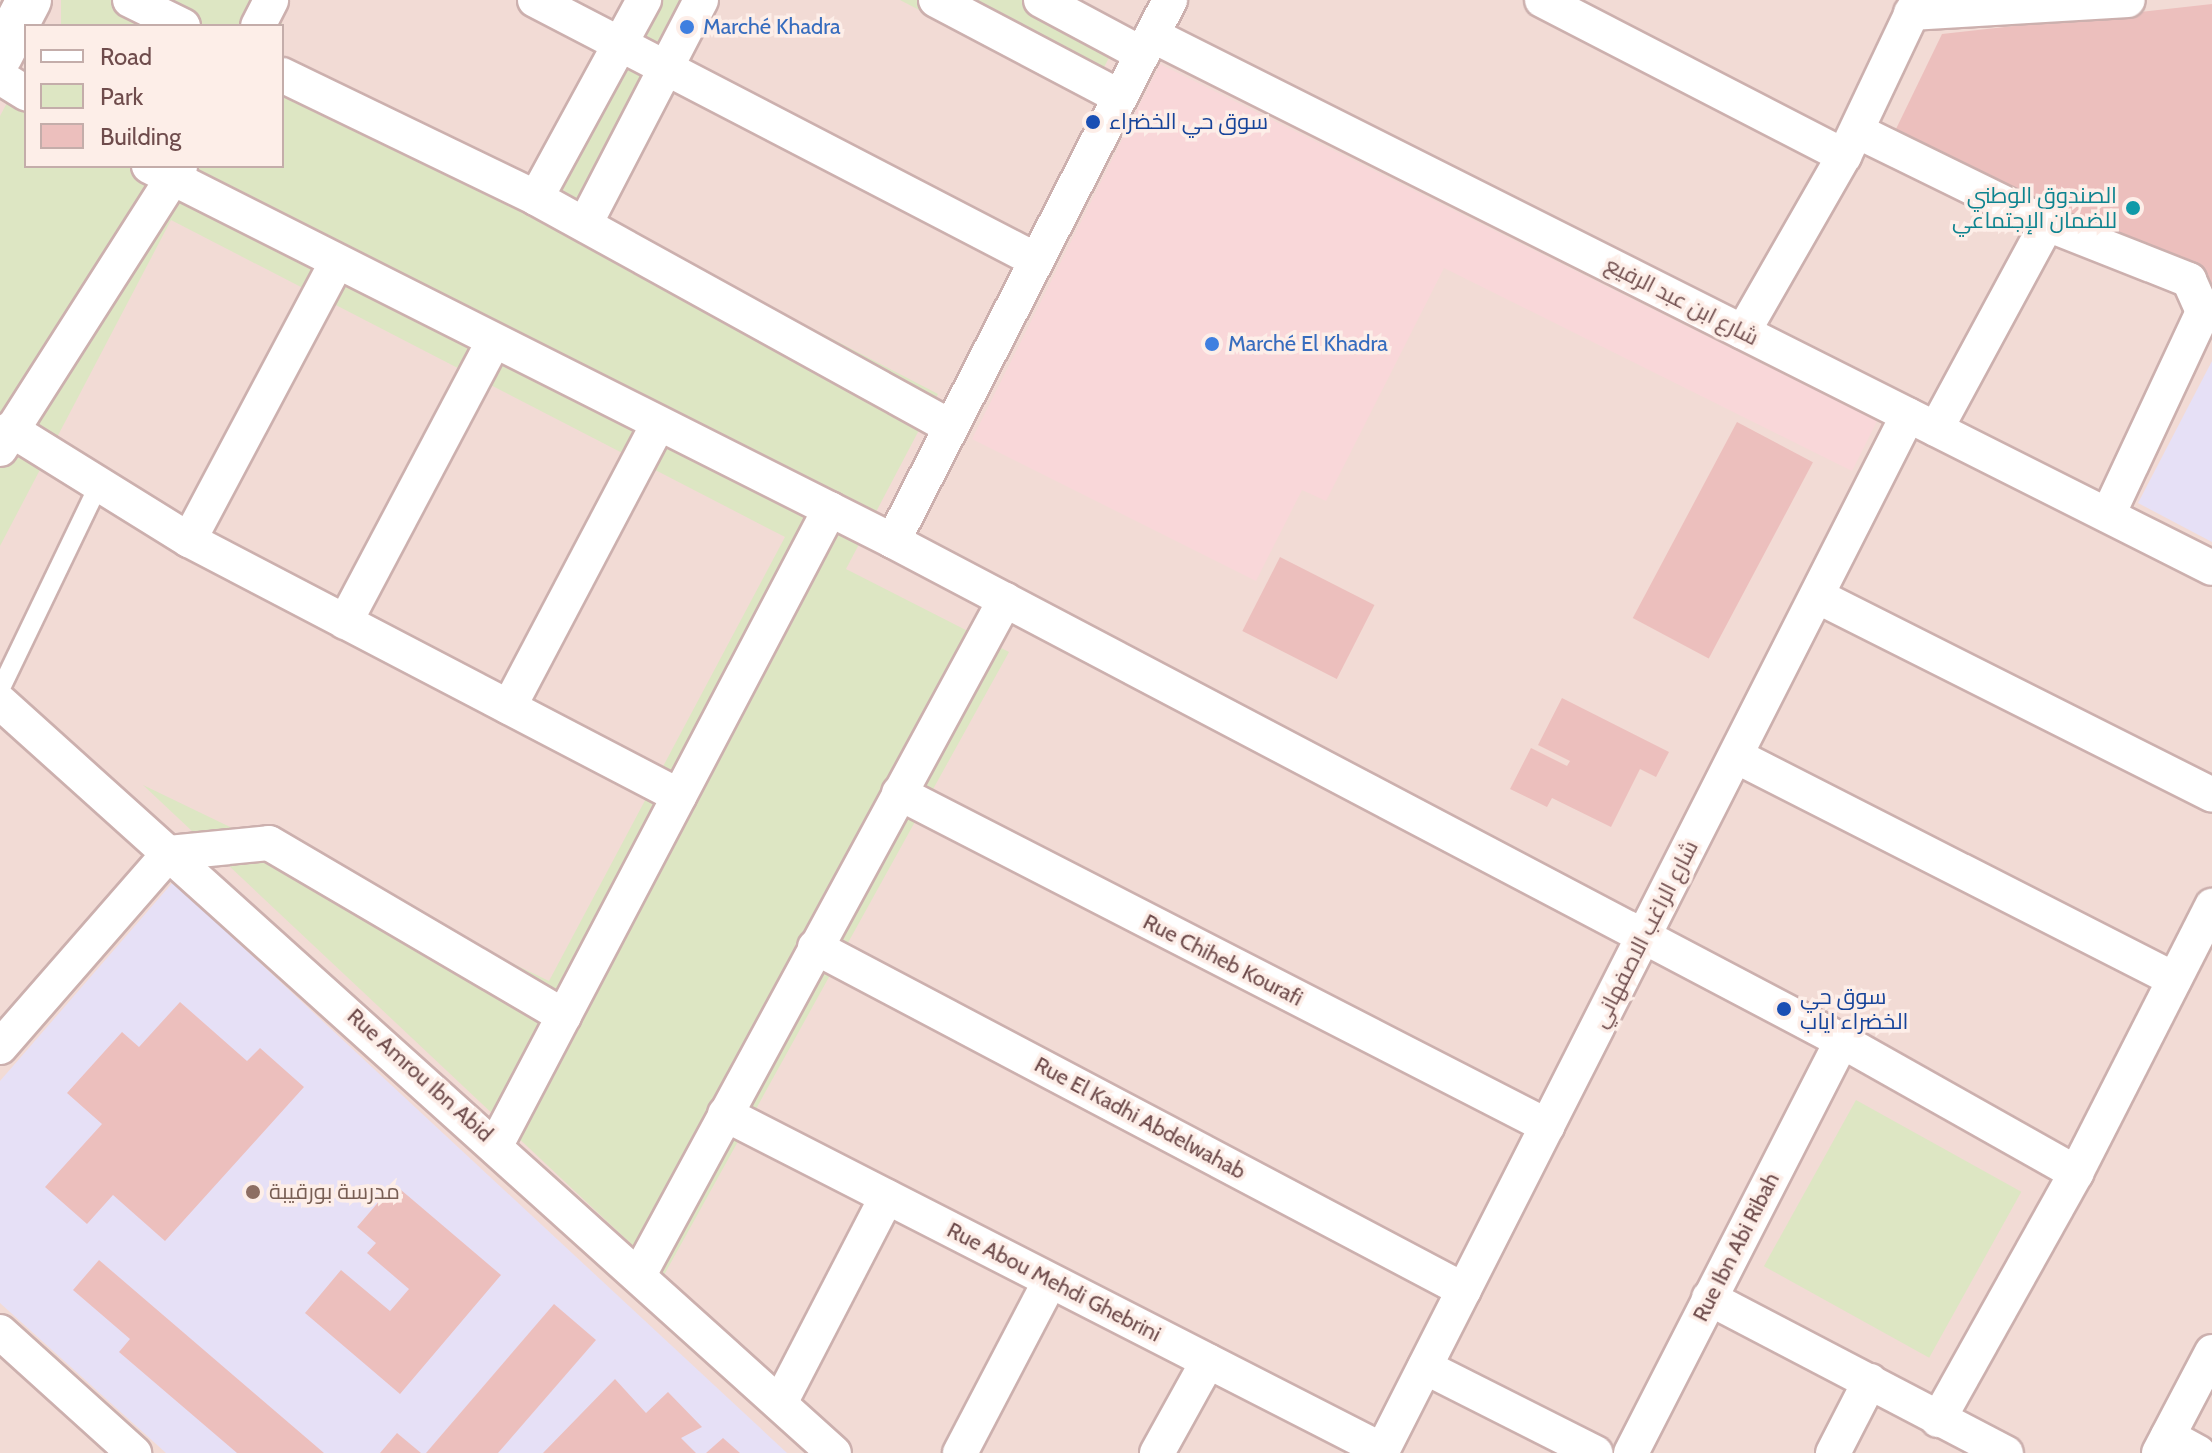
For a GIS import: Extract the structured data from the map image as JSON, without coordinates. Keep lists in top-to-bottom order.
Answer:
{
  "streets": {
    "street": [
      "شارع ابن عبد الرفيع",
      "شارع الراغب الاصفهاني",
      "Rue Chiheb Kourafi",
      "Rue Amrou Ibn Abid",
      "Rue El Kadhi Abdelwahab",
      "Rue Ibn Abi Ribah",
      "Rue Abou Mehdi Ghebrini"
    ]
  },
  "crossings": [
    ["شارع ابن عبد الرفيع", "شارع الراغب الاصفهاني"],
    ["شارع الراغب الاصفهاني", "Rue Chiheb Kourafi"],
    ["شارع الراغب الاصفهاني", "Rue El Kadhi Abdelwahab"],
    ["شارع الراغب الاصفهاني", "Rue Abou Mehdi Ghebrini"]
  ],
  "places": [
    "Marché Khadra",
    "سوق حي الخضراء",
    "الصندوق الوطني للضمان الإجتماعي",
    "Marché El Khadra",
    "سوق حي الخضراء اياب",
    "مدرسة بورقيبة"
  ],
  "legend": ["Road", "Park", "Building"]
}
